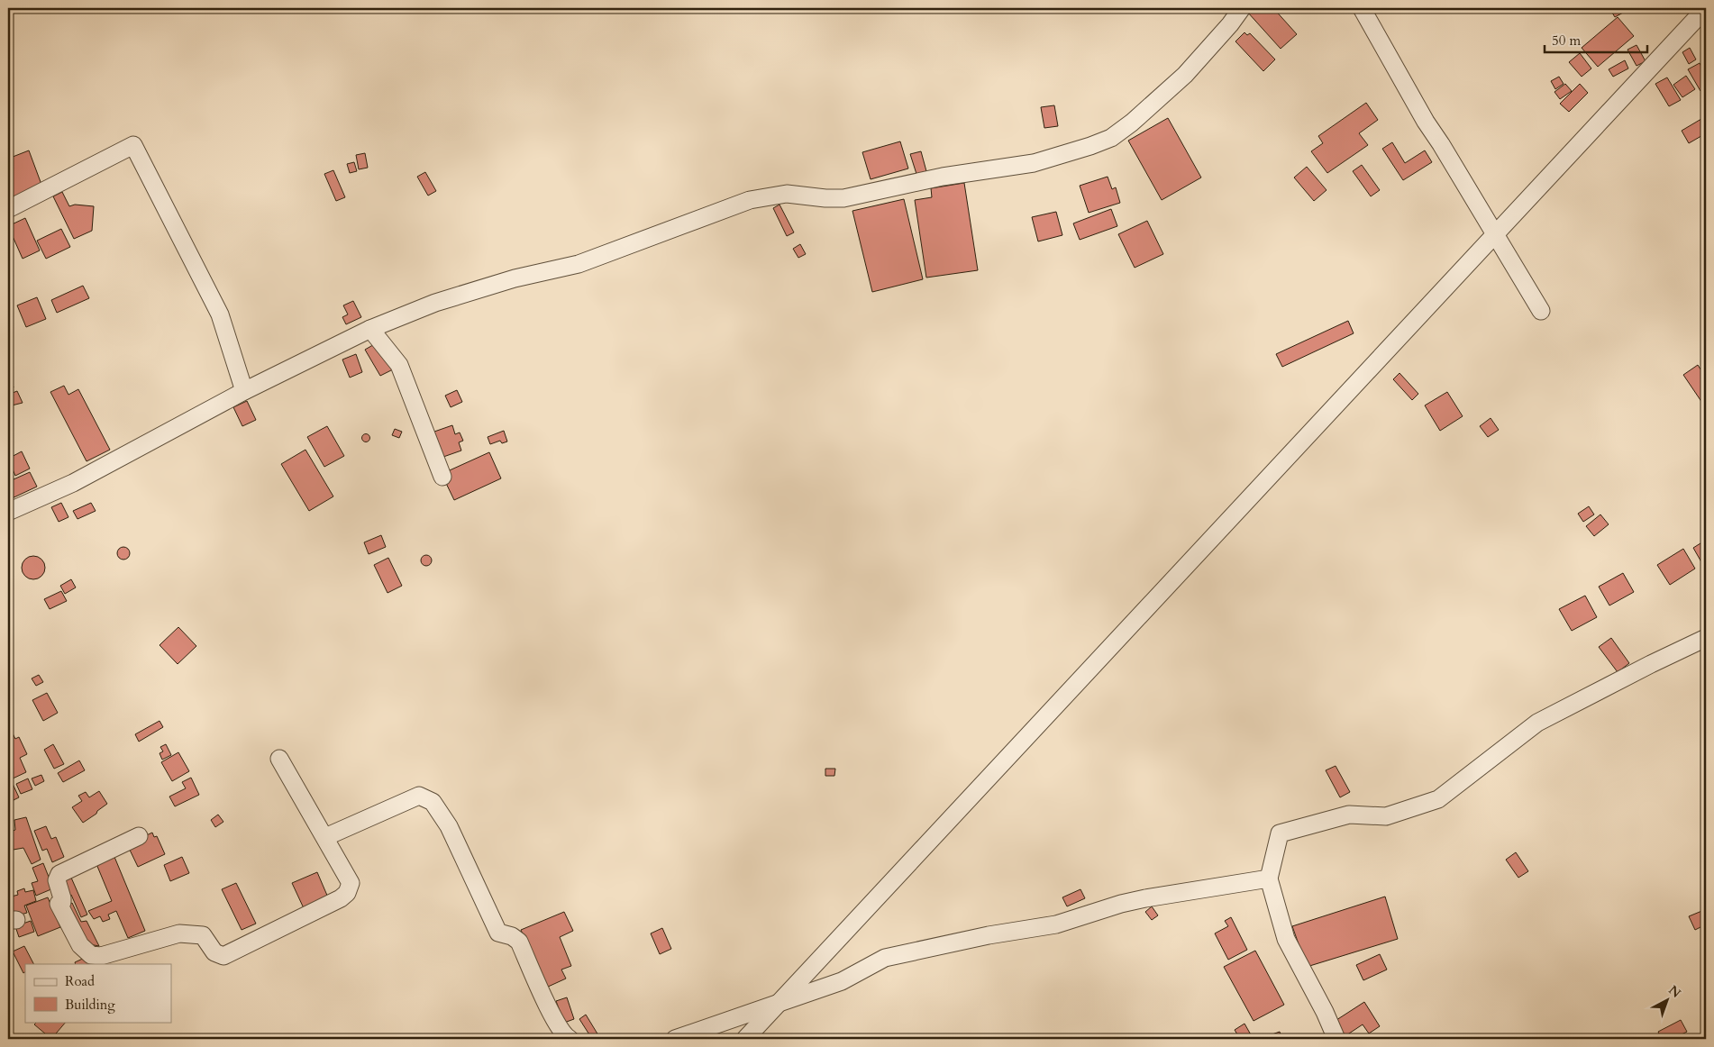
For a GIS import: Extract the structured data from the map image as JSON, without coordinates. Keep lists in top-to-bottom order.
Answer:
{
  "legend": ["Road", "Building"],
  "scale_bar": "50 m",
  "north": "top right"
}
